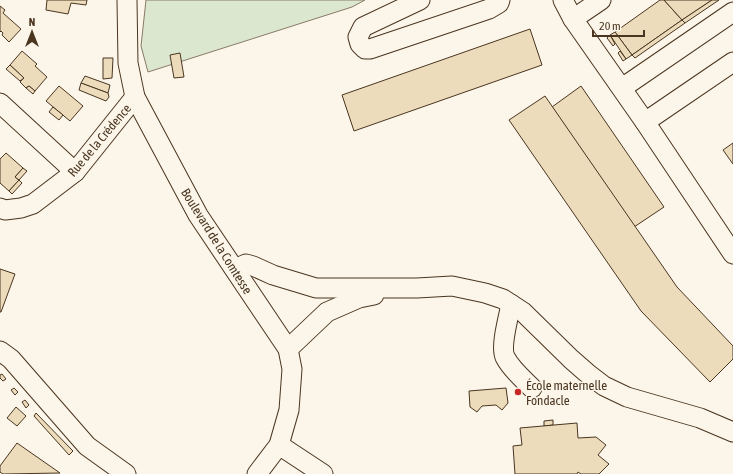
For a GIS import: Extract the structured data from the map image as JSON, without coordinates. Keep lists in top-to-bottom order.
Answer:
{
  "streets": {
    "street": ["Rue de la Crédence", "Boulevard de la Comtesse"]
  },
  "crossings": [
    ["Rue de la Crédence", "Boulevard de la Comtesse"]
  ],
  "places": ["École maternelle Fondacle"],
  "scale_bar": "20 m",
  "north": "top"
}
